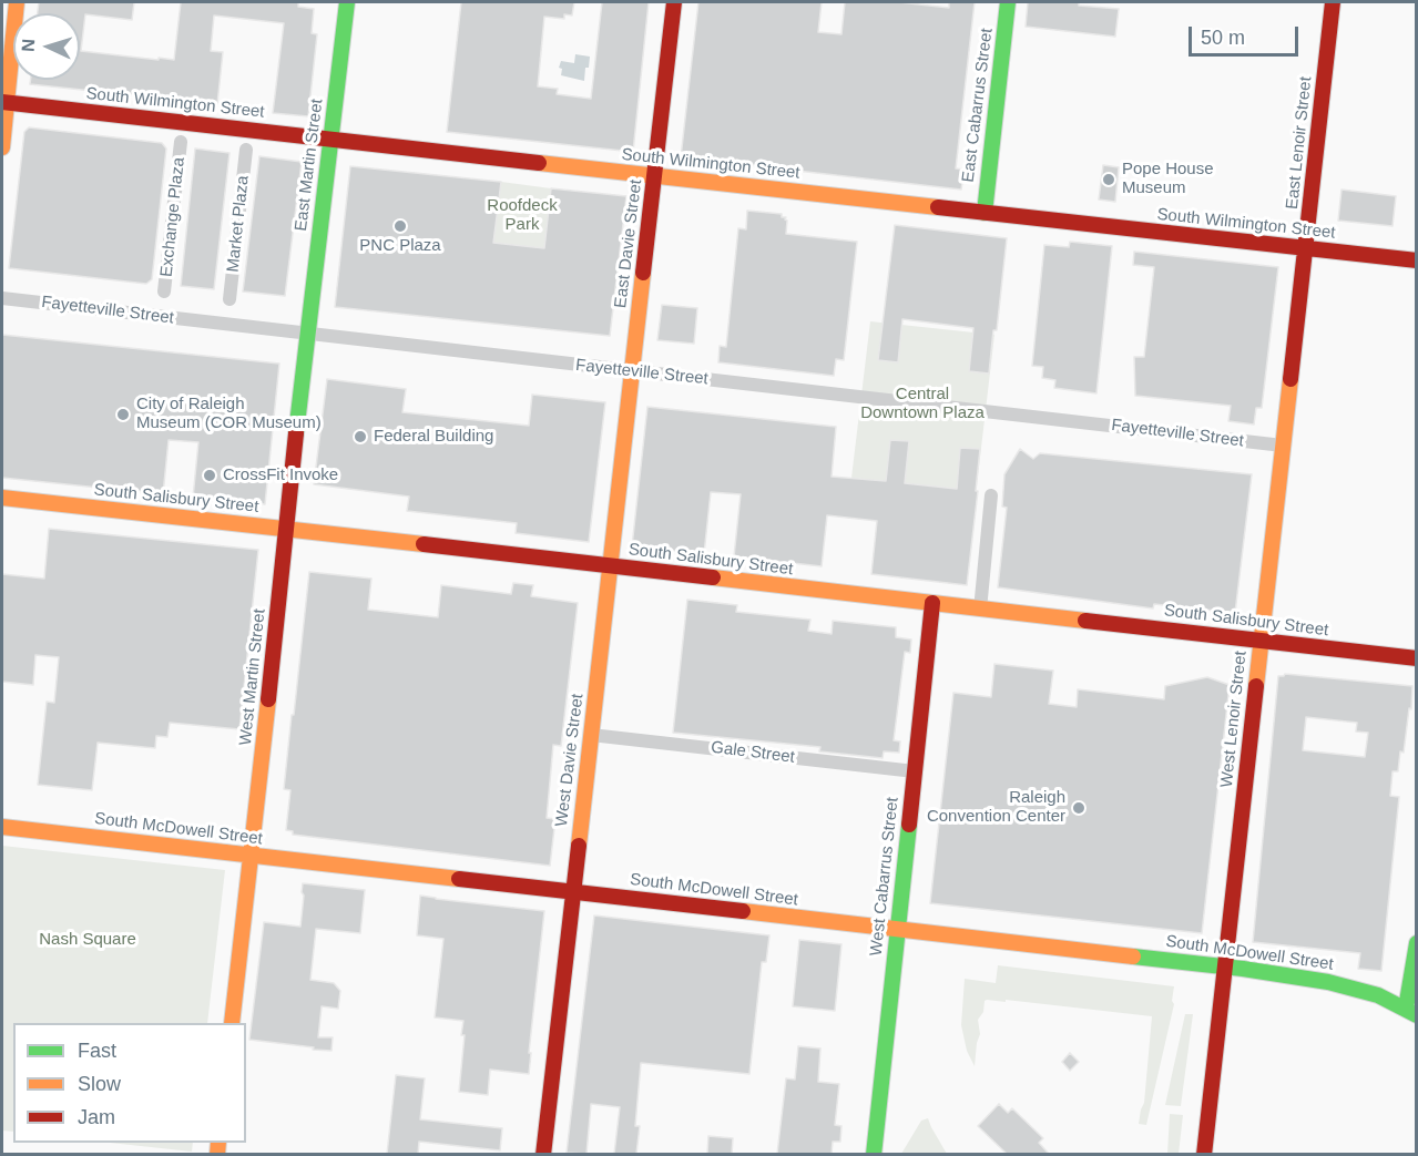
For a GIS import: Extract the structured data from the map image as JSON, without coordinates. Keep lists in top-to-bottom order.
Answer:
{
  "streets": {
    "main road": [
      "South Wilmington Street",
      "East Cabarrus Street",
      "East Lenoir Street",
      "East Martin Street",
      "East Davie Street",
      "South Salisbury Street",
      "West Martin Street",
      "West Lenoir Street",
      "West Davie Street",
      "South McDowell Street",
      "West Cabarrus Street"
    ],
    "street": [
      "Exchange Plaza",
      "Market Plaza",
      "Fayetteville Street",
      "Gale Street"
    ]
  },
  "crossings": [
    ["South Wilmington Street", "East Cabarrus Street"],
    ["South Wilmington Street", "East Lenoir Street"],
    ["South Wilmington Street", "East Martin Street"],
    ["South Wilmington Street", "East Davie Street"],
    ["South Wilmington Street", "West Lenoir Street"],
    ["East Lenoir Street", "West Lenoir Street"],
    ["East Martin Street", "Fayetteville Street"],
    ["East Martin Street", "West Martin Street"],
    ["East Davie Street", "Fayetteville Street"],
    ["East Davie Street", "West Davie Street"],
    ["Fayetteville Street", "West Martin Street"],
    ["Fayetteville Street", "West Lenoir Street"],
    ["Fayetteville Street", "West Davie Street"],
    ["South Salisbury Street", "West Martin Street"],
    ["South Salisbury Street", "West Lenoir Street"],
    ["South Salisbury Street", "West Davie Street"],
    ["South Salisbury Street", "West Cabarrus Street"],
    ["West Martin Street", "South McDowell Street"],
    ["West Lenoir Street", "South McDowell Street"],
    ["Gale Street", "West Davie Street"],
    ["Gale Street", "West Cabarrus Street"],
    ["West Davie Street", "South McDowell Street"],
    ["South McDowell Street", "West Cabarrus Street"]
  ],
  "parks": ["Roofdeck Park", "Central Downtown Plaza", "Nash Square"],
  "places": [
    "Pope House Museum",
    "PNC Plaza",
    "City of Raleigh Museum (COR Museum)",
    "Federal Building",
    "CrossFit Invoke",
    "Raleigh Convention Center"
  ],
  "legend": ["Fast", "Slow", "Jam"],
  "scale_bar": "50 m",
  "north": "left"
}
